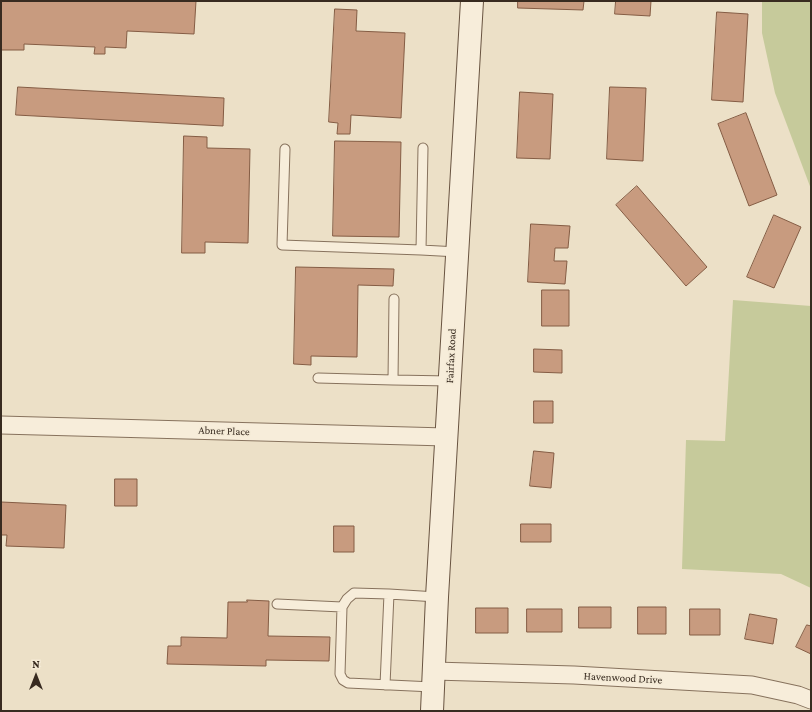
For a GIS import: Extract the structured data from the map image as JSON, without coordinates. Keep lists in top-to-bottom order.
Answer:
{
  "streets": {
    "street": ["Fairfax Road", "Abner Place", "Havenwood Drive"]
  },
  "crossings": [
    ["Fairfax Road", "Abner Place"],
    ["Fairfax Road", "Havenwood Drive"]
  ],
  "north": "top"
}
